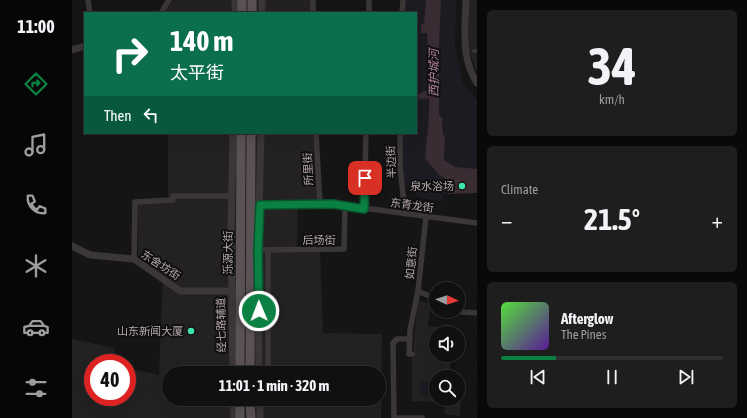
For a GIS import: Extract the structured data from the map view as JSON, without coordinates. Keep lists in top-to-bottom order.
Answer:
{
  "streets": {
    "main road": ["泺源大街"],
    "street": [
      "半边街",
      "所里街",
      "东青龙街",
      "后场街",
      "如意街",
      "东舍坊街",
      "经七路辅道"
    ]
  },
  "crossings": [
    ["半边街", "东青龙街"],
    ["所里街", "东青龙街"],
    ["东青龙街", "后场街"],
    ["东青龙街", "泺源大街"],
    ["东青龙街", "如意街"],
    ["后场街", "泺源大街"],
    ["泺源大街", "东舍坊街"],
    ["泺源大街", "经七路辅道"],
    ["东舍坊街", "经七路辅道"]
  ],
  "water": ["西护城河"],
  "places": ["泉水浴场", "山东新闻大厦"],
  "north": "right",
  "page": {
    "tabs": "11:00",
    "tile": [
      ["34", "km/h"],
      "Climate"
    ],
    "turn": ["140 m", "太平街"],
    "then": "Then",
    "heat": ["−", "21.5°", "+"],
    "song": ["Afterglow", "The Pines"],
    "limit": "40",
    "trip": "11:01 · 1 min · 320 m"
  }
}
